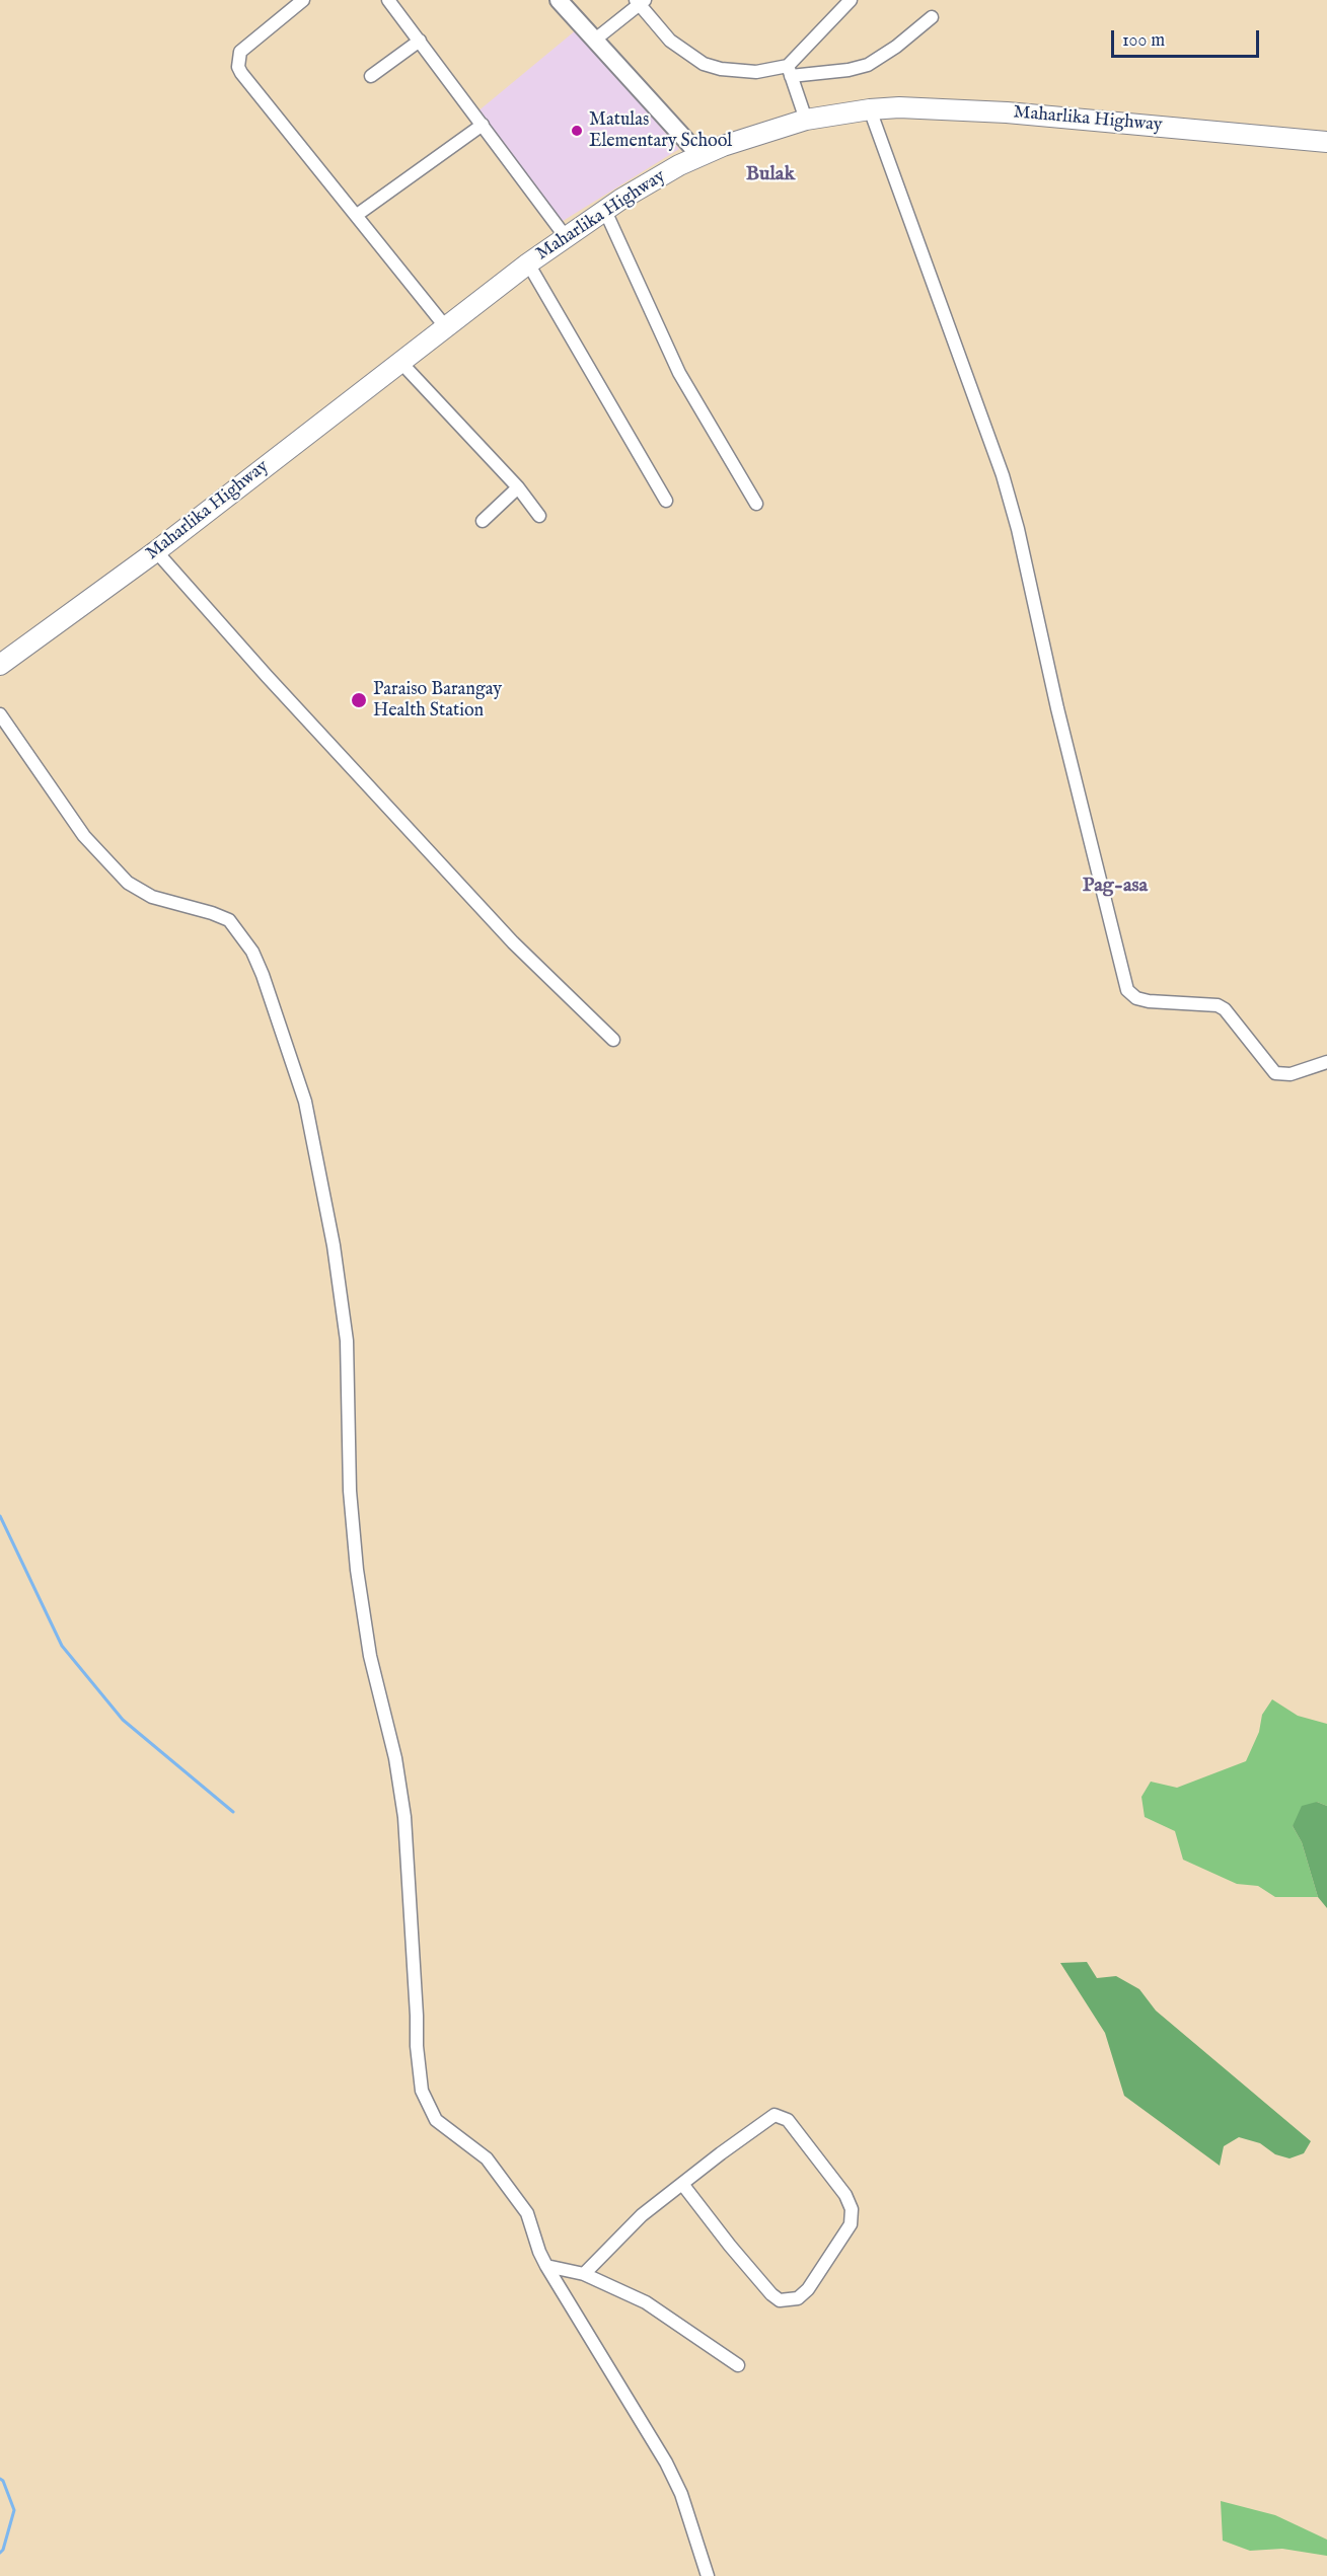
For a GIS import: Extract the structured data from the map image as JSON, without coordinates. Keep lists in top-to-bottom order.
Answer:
{
  "streets": {
    "highway": ["Maharlika Highway"]
  },
  "districts": ["Bulak", "Pag-asa"],
  "places": ["Matulas Elementary School", "Paraiso Barangay Health Station"],
  "scale_bar": "100 m"
}
